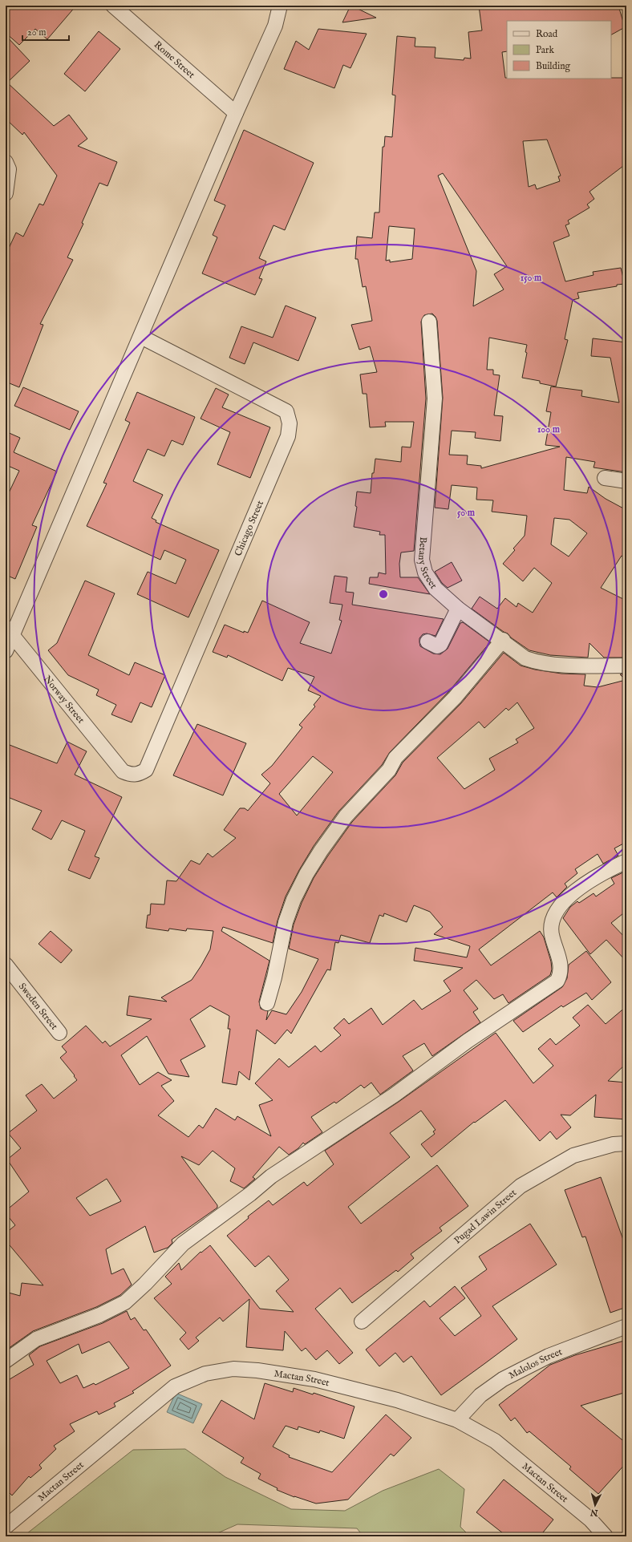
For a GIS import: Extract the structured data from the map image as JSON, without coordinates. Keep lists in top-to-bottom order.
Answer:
{
  "streets": {
    "street": [
      "Rome Street",
      "Chicago Street",
      "Betany Street",
      "Norway Street",
      "Sweden Street",
      "Pugad Lawin Street",
      "Malolos Street",
      "Mactan Street"
    ]
  },
  "crossings": [
    ["Chicago Street", "Norway Street"],
    ["Malolos Street", "Mactan Street"]
  ],
  "legend": ["Road", "Park", "Building"],
  "scale_bar": "20 m",
  "north": "bottom",
  "rings": ["150 m", "100 m", "50 m"]
}
